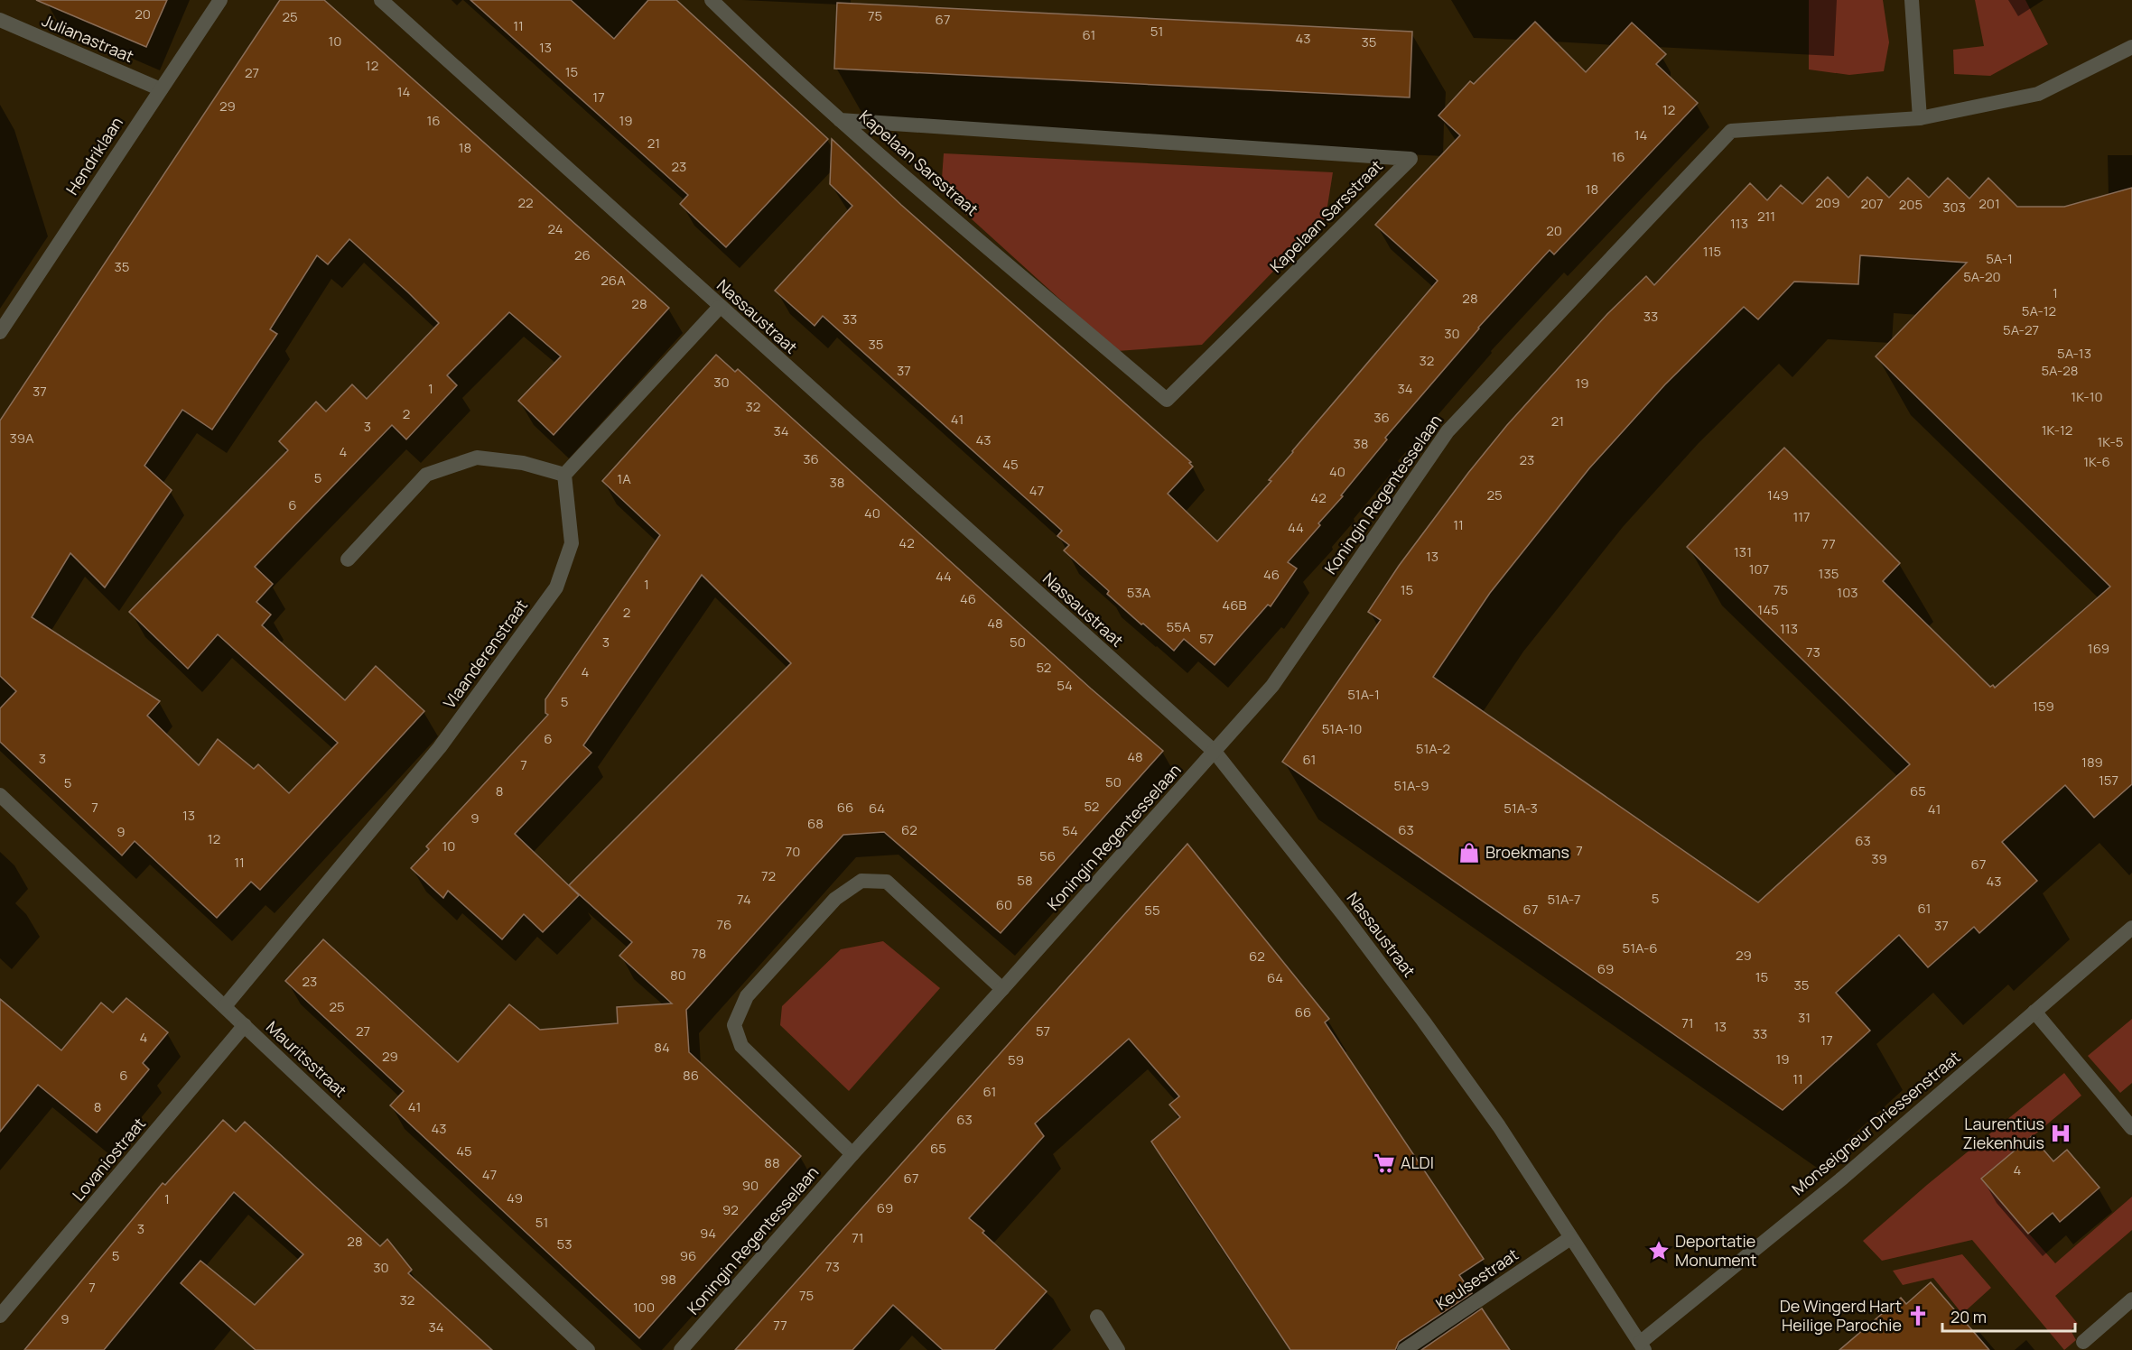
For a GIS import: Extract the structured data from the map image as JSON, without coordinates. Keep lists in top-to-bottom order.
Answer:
{
  "streets": {
    "street": [
      "Julianastraat",
      "Hendriklaan",
      "Kapelaan Sarsstraat",
      "Nassaustraat",
      "Koningin Regentesselaan",
      "Vlaanderenstraat",
      "Mauritsstraat",
      "Monseigneur Driessenstraat",
      "Lovaniostraat",
      "Keulsestraat"
    ]
  },
  "crossings": [
    ["Julianastraat", "Hendriklaan"],
    ["Nassaustraat", "Koningin Regentesselaan"],
    ["Nassaustraat", "Monseigneur Driessenstraat"],
    ["Nassaustraat", "Keulsestraat"],
    ["Vlaanderenstraat", "Mauritsstraat"],
    ["Mauritsstraat", "Lovaniostraat"]
  ],
  "places": {
    "shop": ["Broekmans"],
    "hospital": ["Laurentius Ziekenhuis"],
    "supermarket": ["ALDI"],
    "place": ["Deportatie Monument"],
    "church": ["De Wingerd Hart Heilige Parochie"]
  },
  "house_numbers": [
    "20",
    "75",
    "25",
    "67",
    "11",
    "51",
    "61",
    "43",
    "10",
    "35",
    "13",
    "12",
    "15",
    "27",
    "14",
    "17",
    "29",
    "12",
    "16",
    "19",
    "14",
    "21",
    "18",
    "16",
    "23",
    "18",
    "22",
    "209",
    "207",
    "201",
    "205",
    "303",
    "211",
    "113",
    "24",
    "20",
    "115",
    "26",
    "5A-1",
    "35",
    "5A-20",
    "26A",
    "1",
    "28",
    "28",
    "5A-12",
    "33",
    "33",
    "5A-27",
    "30",
    "35",
    "5A-13",
    "32",
    "37",
    "5A-28",
    "30",
    "19",
    "1",
    "34",
    "37",
    "1K-10",
    "32",
    "2",
    "36",
    "41",
    "21",
    "3",
    "1K-12",
    "34",
    "39A",
    "43",
    "1K-5",
    "38",
    "4",
    "36",
    "23",
    "1K-6",
    "45",
    "40",
    "5",
    "1A",
    "38",
    "47",
    "25",
    "149",
    "42",
    "6",
    "40",
    "117",
    "11",
    "44",
    "42",
    "77",
    "131",
    "13",
    "107",
    "135",
    "46",
    "44",
    "1",
    "15",
    "75",
    "53A",
    "103",
    "46",
    "46B",
    "145",
    "2",
    "48",
    "55A",
    "113",
    "57",
    "3",
    "50",
    "169",
    "73",
    "52",
    "4",
    "54",
    "51A-1",
    "5",
    "159",
    "51A-10",
    "6",
    "51A-2",
    "48",
    "3",
    "61",
    "189",
    "7",
    "157",
    "50",
    "5",
    "51A-9",
    "8",
    "65",
    "52",
    "7",
    "66",
    "64",
    "51A-3",
    "41",
    "13",
    "9",
    "68",
    "62",
    "63",
    "54",
    "9",
    "12",
    "63",
    "10",
    "7",
    "70",
    "56",
    "39",
    "11",
    "67",
    "72",
    "58",
    "43",
    "5",
    "74",
    "51A-7",
    "60",
    "61",
    "67",
    "55",
    "76",
    "37",
    "51A-6",
    "78",
    "29",
    "62",
    "69",
    "80",
    "15",
    "64",
    "23",
    "35",
    "25",
    "66",
    "31",
    "71",
    "13",
    "27",
    "57",
    "33",
    "4",
    "17",
    "84",
    "29",
    "19",
    "59",
    "6",
    "86",
    "11",
    "61",
    "8",
    "41",
    "63",
    "43",
    "65",
    "45",
    "88",
    "4",
    "47",
    "67",
    "90",
    "49",
    "1",
    "69",
    "92",
    "51",
    "3",
    "94",
    "71",
    "28",
    "53",
    "5",
    "96",
    "73",
    "30",
    "98",
    "7",
    "75",
    "32",
    "100",
    "9",
    "77",
    "34"
  ],
  "scale_bar": "20 m"
}
